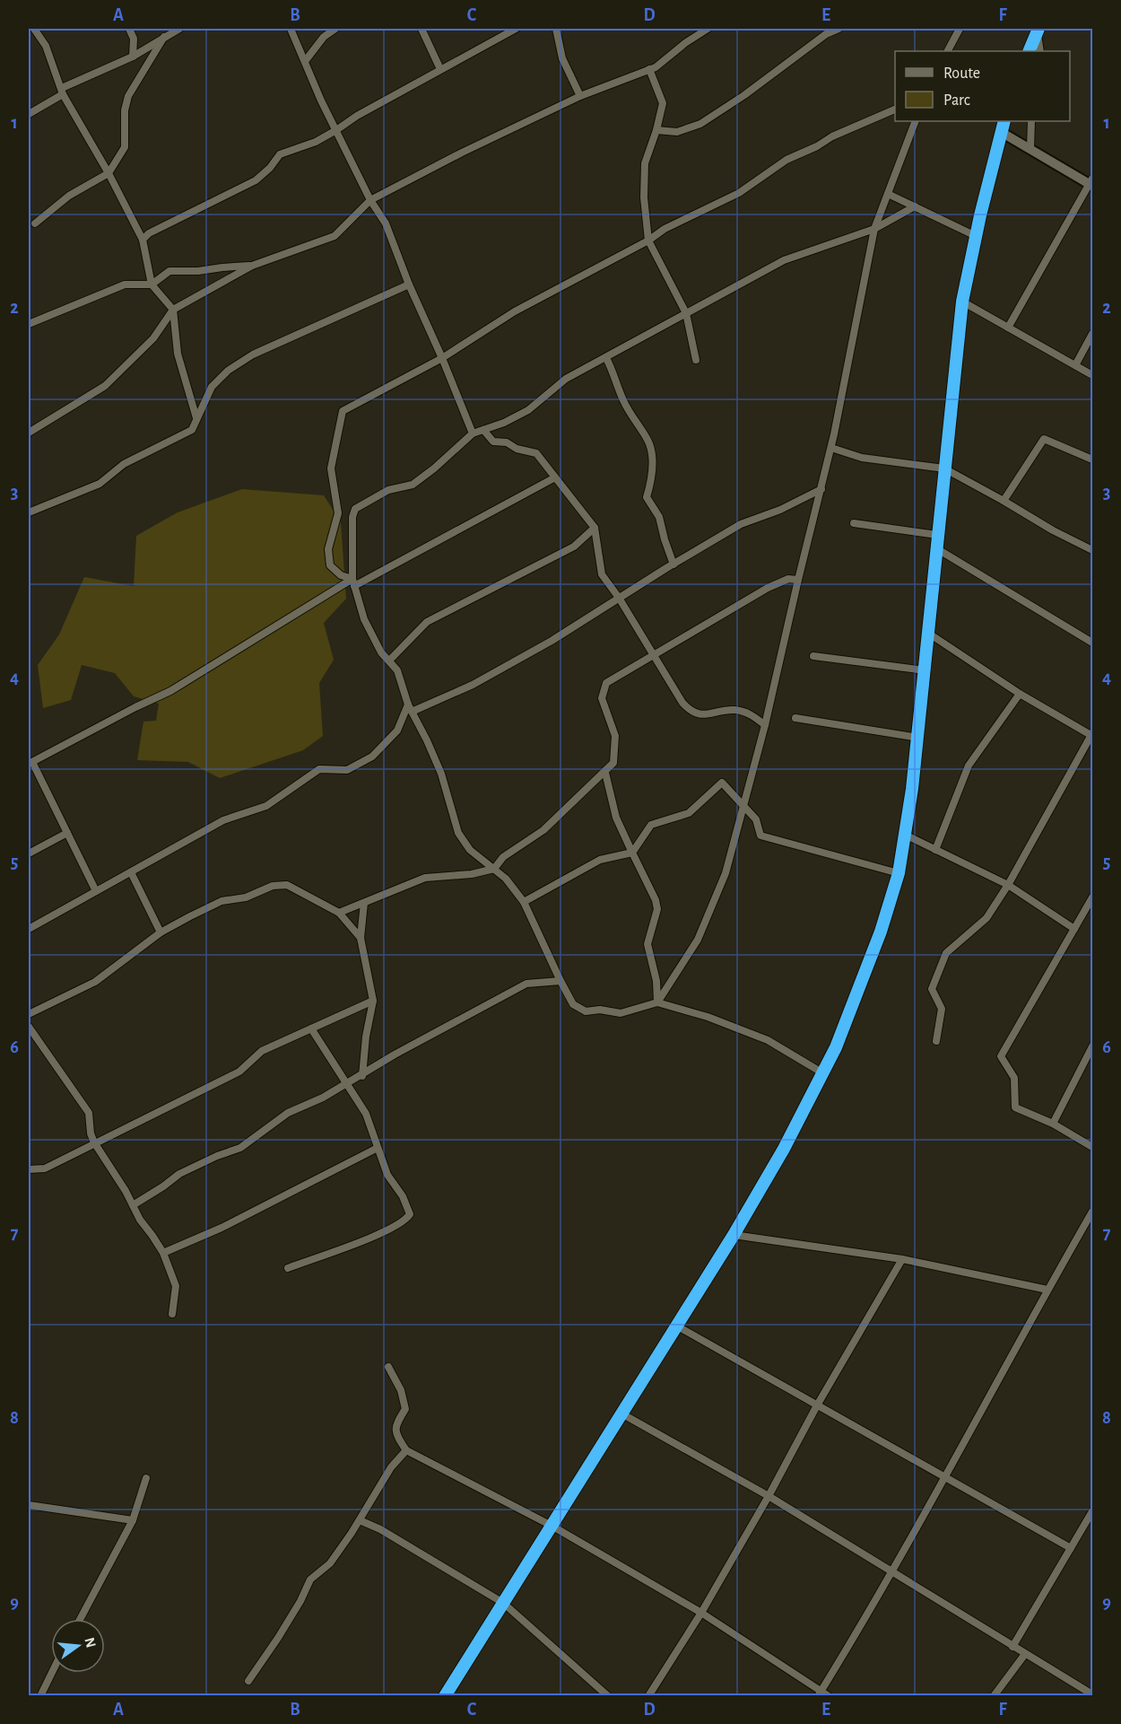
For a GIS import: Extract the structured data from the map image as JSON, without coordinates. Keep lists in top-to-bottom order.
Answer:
{
  "legend": ["Route", "Parc"],
  "north": "right",
  "grid": {
    "columns": [
      "A",
      "B",
      "C",
      "D",
      "E",
      "F"
    ],
    "rows": [
      "1",
      "2",
      "3",
      "4",
      "5",
      "6",
      "7",
      "8",
      "9"
    ]
  }
}
